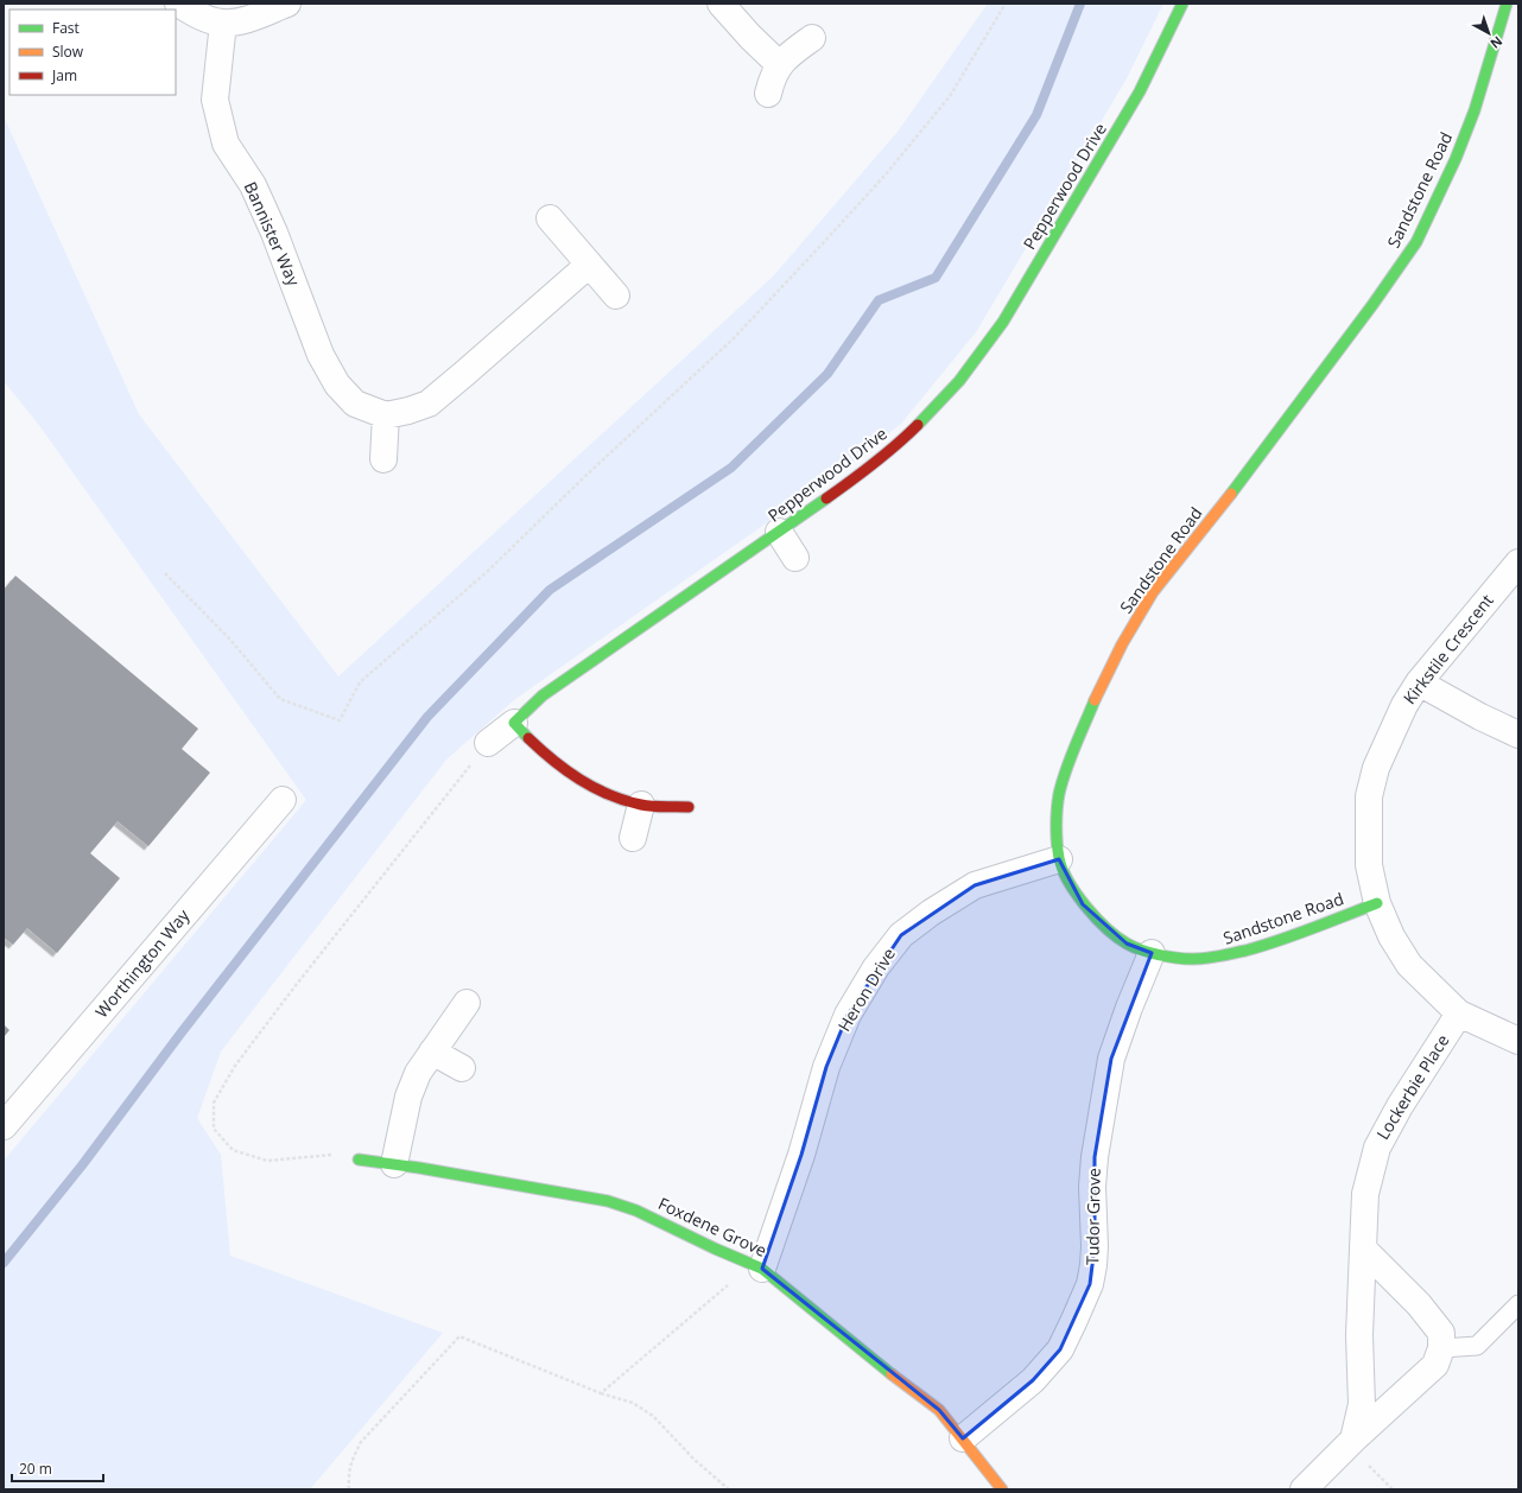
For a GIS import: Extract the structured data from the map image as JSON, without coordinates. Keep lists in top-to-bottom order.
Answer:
{
  "streets": {
    "street": [
      "Pepperwood Drive",
      "Sandstone Road",
      "Bannister Way",
      "Kirkstile Crescent",
      "Worthington Way",
      "Heron Drive",
      "Lockerbie Place",
      "Tudor Grove",
      "Foxdene Grove"
    ]
  },
  "crossings": [
    ["Sandstone Road", "Kirkstile Crescent"],
    ["Sandstone Road", "Heron Drive"],
    ["Sandstone Road", "Tudor Grove"],
    ["Kirkstile Crescent", "Lockerbie Place"],
    ["Heron Drive", "Foxdene Grove"],
    ["Tudor Grove", "Foxdene Grove"]
  ],
  "legend": ["Fast", "Slow", "Jam"],
  "scale_bar": "20 m",
  "north": "bottom right"
}
